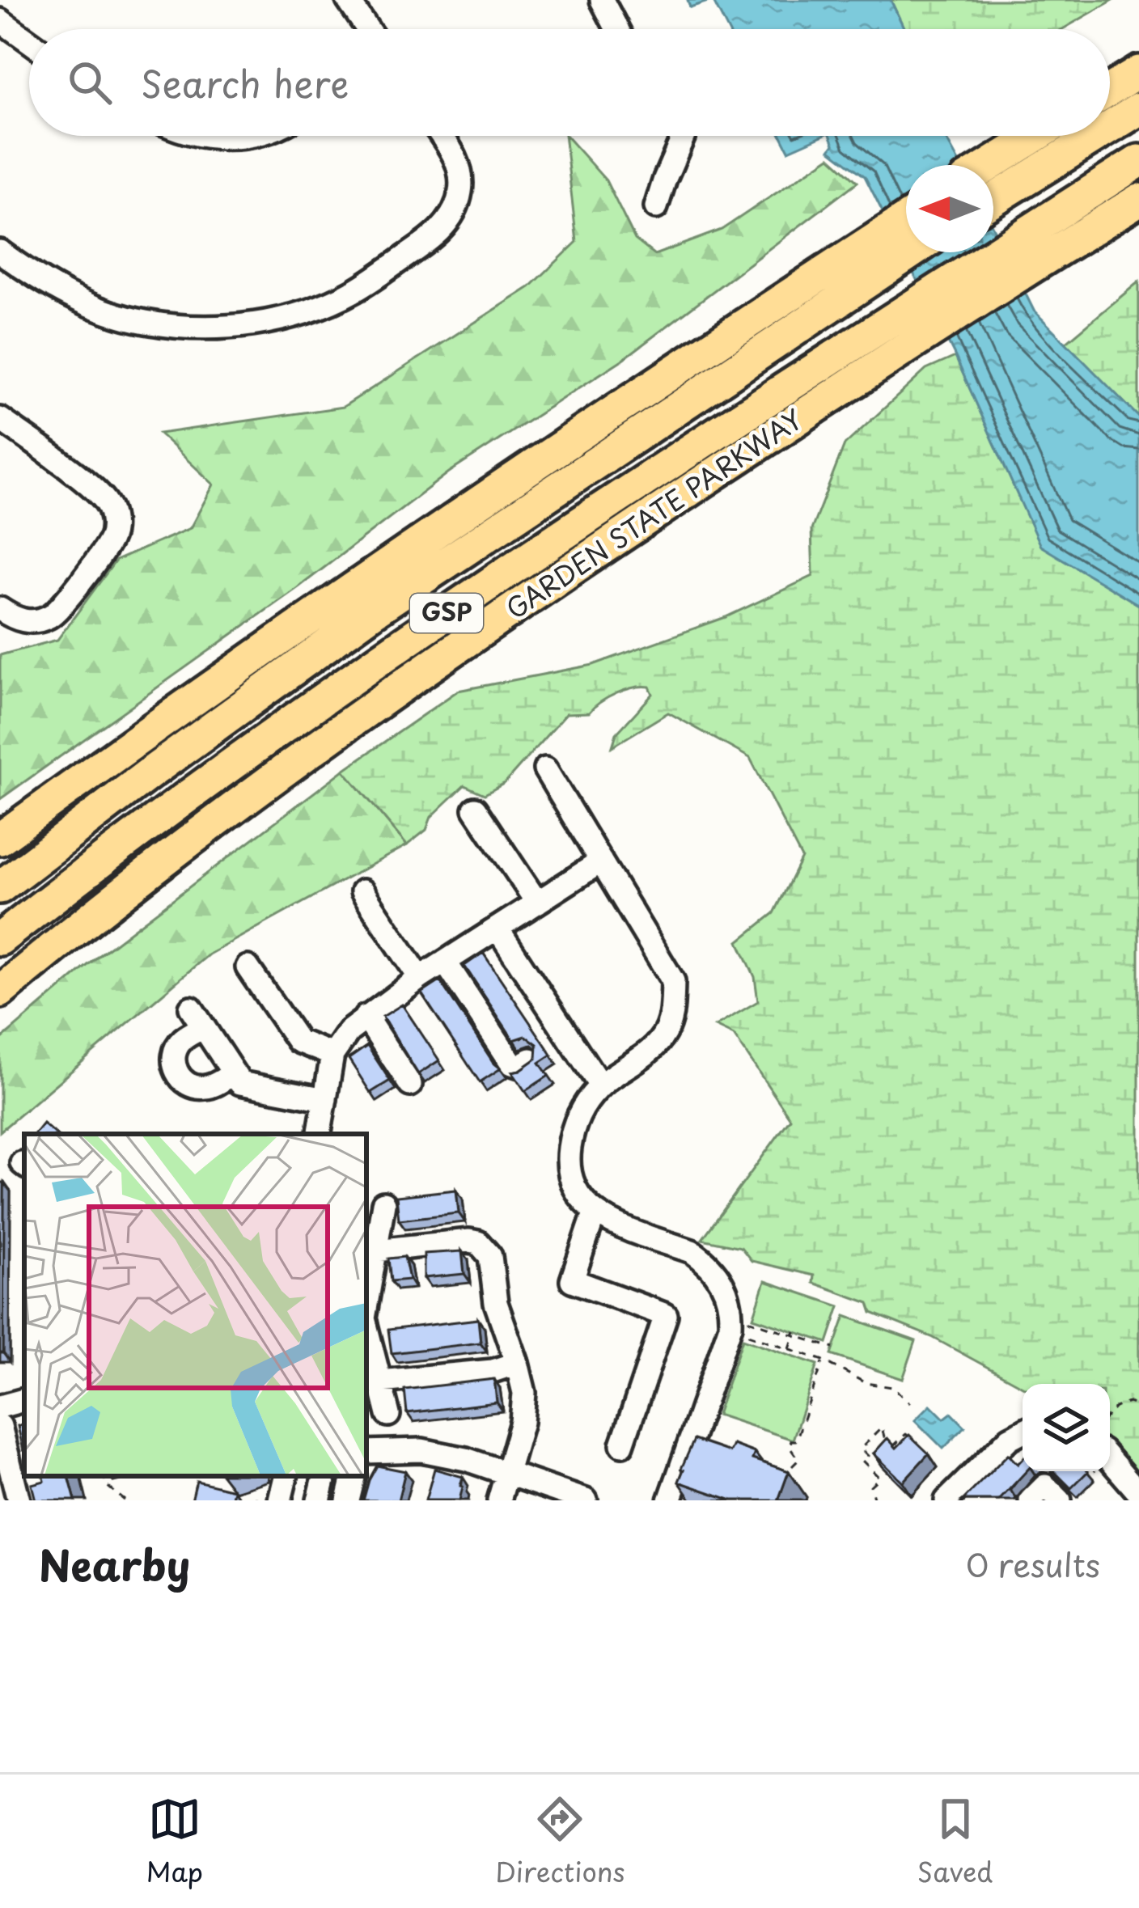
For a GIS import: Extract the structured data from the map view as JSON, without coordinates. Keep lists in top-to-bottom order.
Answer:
{
  "streets": {
    "highway": ["GARDEN STATE PARKWAY", "GSP"]
  },
  "north": "left",
  "page": {
    "search": "Search here",
    "heading": ["Nearby", "0 results"],
    "nav": ["Map", "Directions", "Saved"]
  }
}
